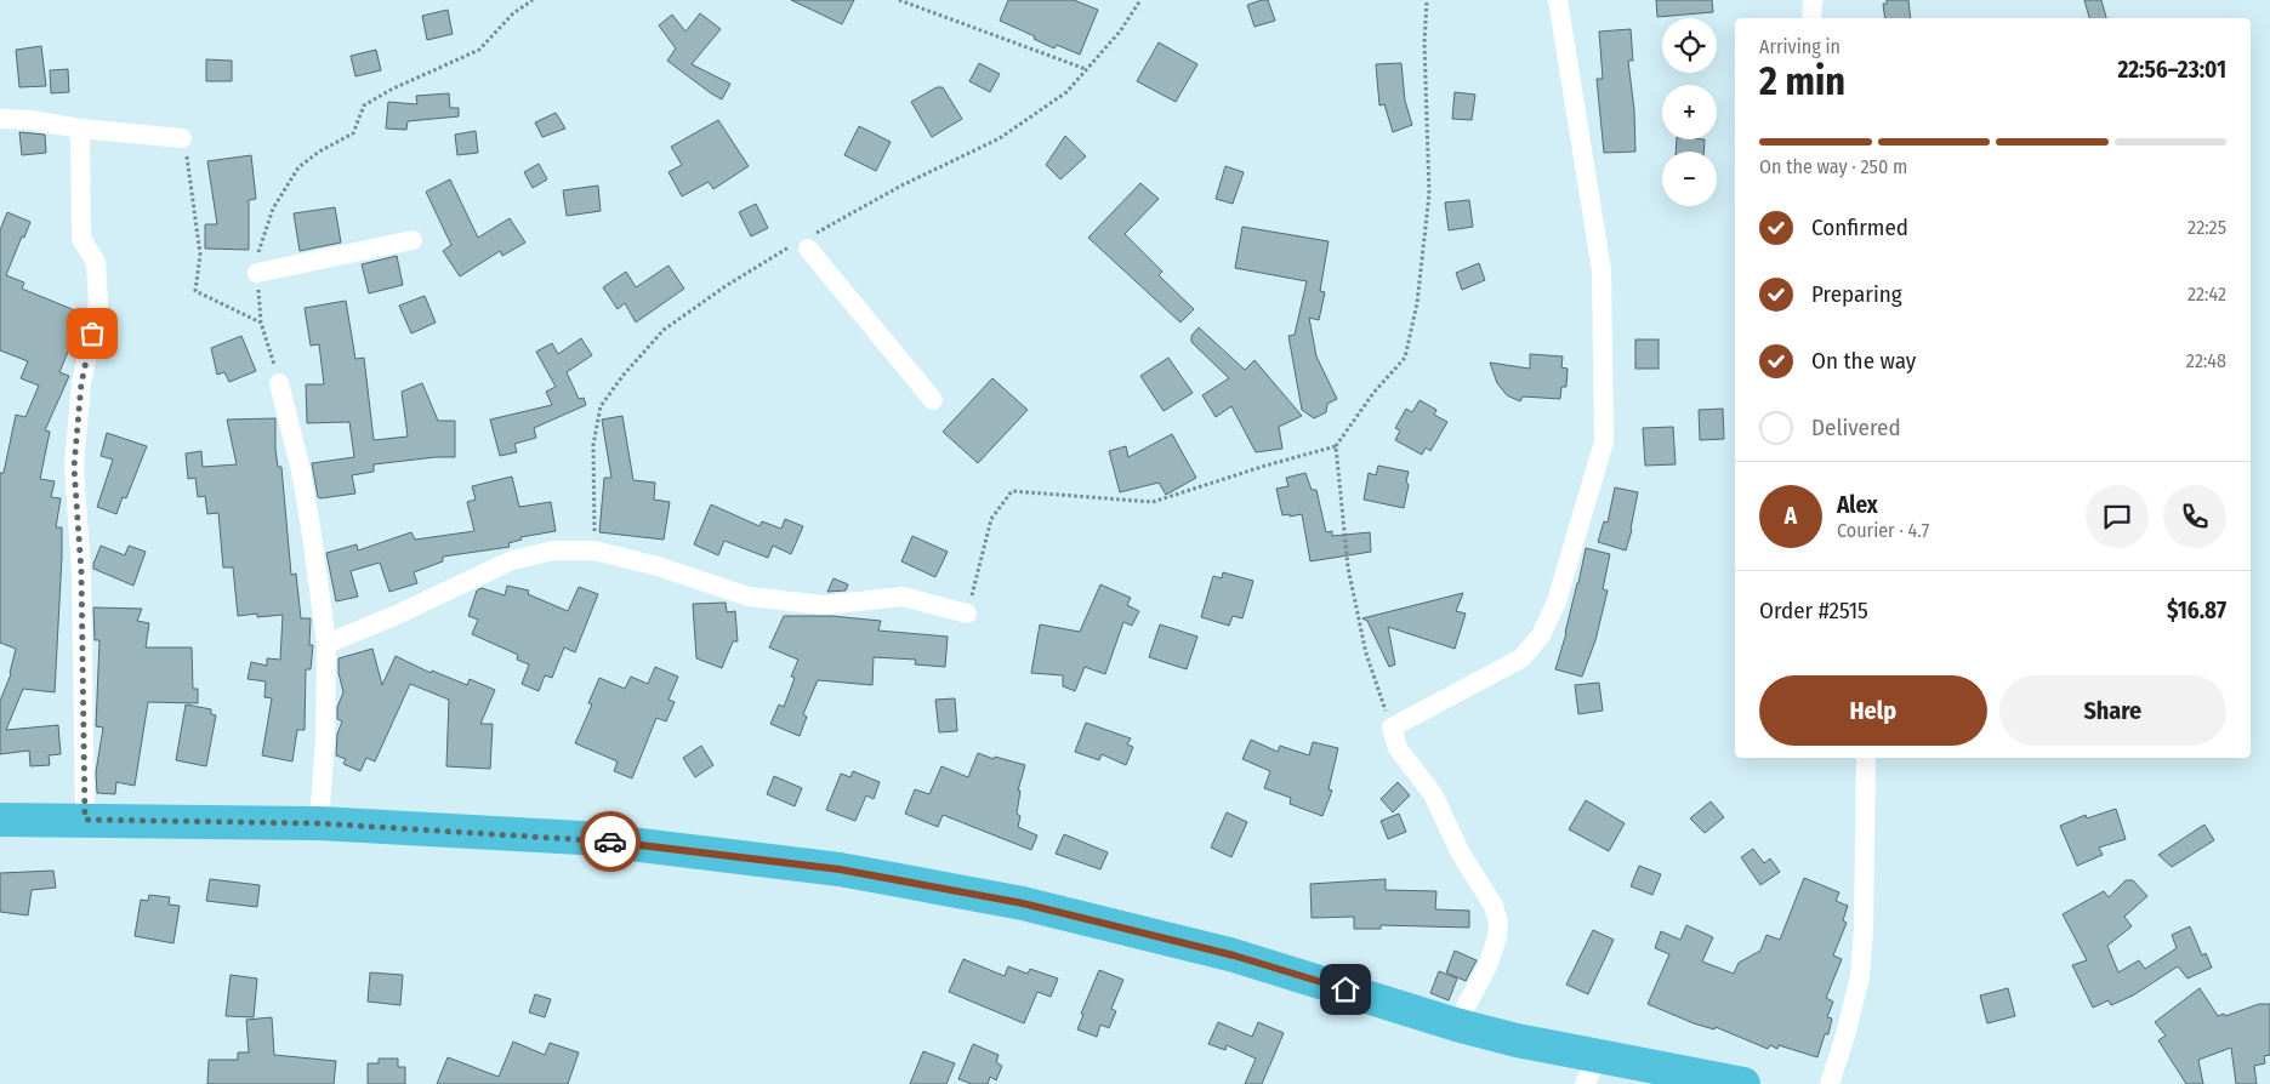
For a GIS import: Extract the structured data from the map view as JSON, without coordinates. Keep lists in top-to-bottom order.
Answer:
{
  "page": {
    "map_buttons": ["+", "−"],
    "heading": ["2 min", "Arriving in", "22:56–23:01"],
    "panel": [
      "Alex",
      "Courier · 4.7",
      "Order #2515",
      "$16.87"
    ],
    "bar": "On the way · 250 m",
    "list": [
      ["Confirmed", "22:25"],
      ["Preparing", "22:42"],
      ["On the way", "22:48"],
      "Delivered"
    ],
    "round": "A",
    "buttons": ["Help", "Share"]
  }
}
